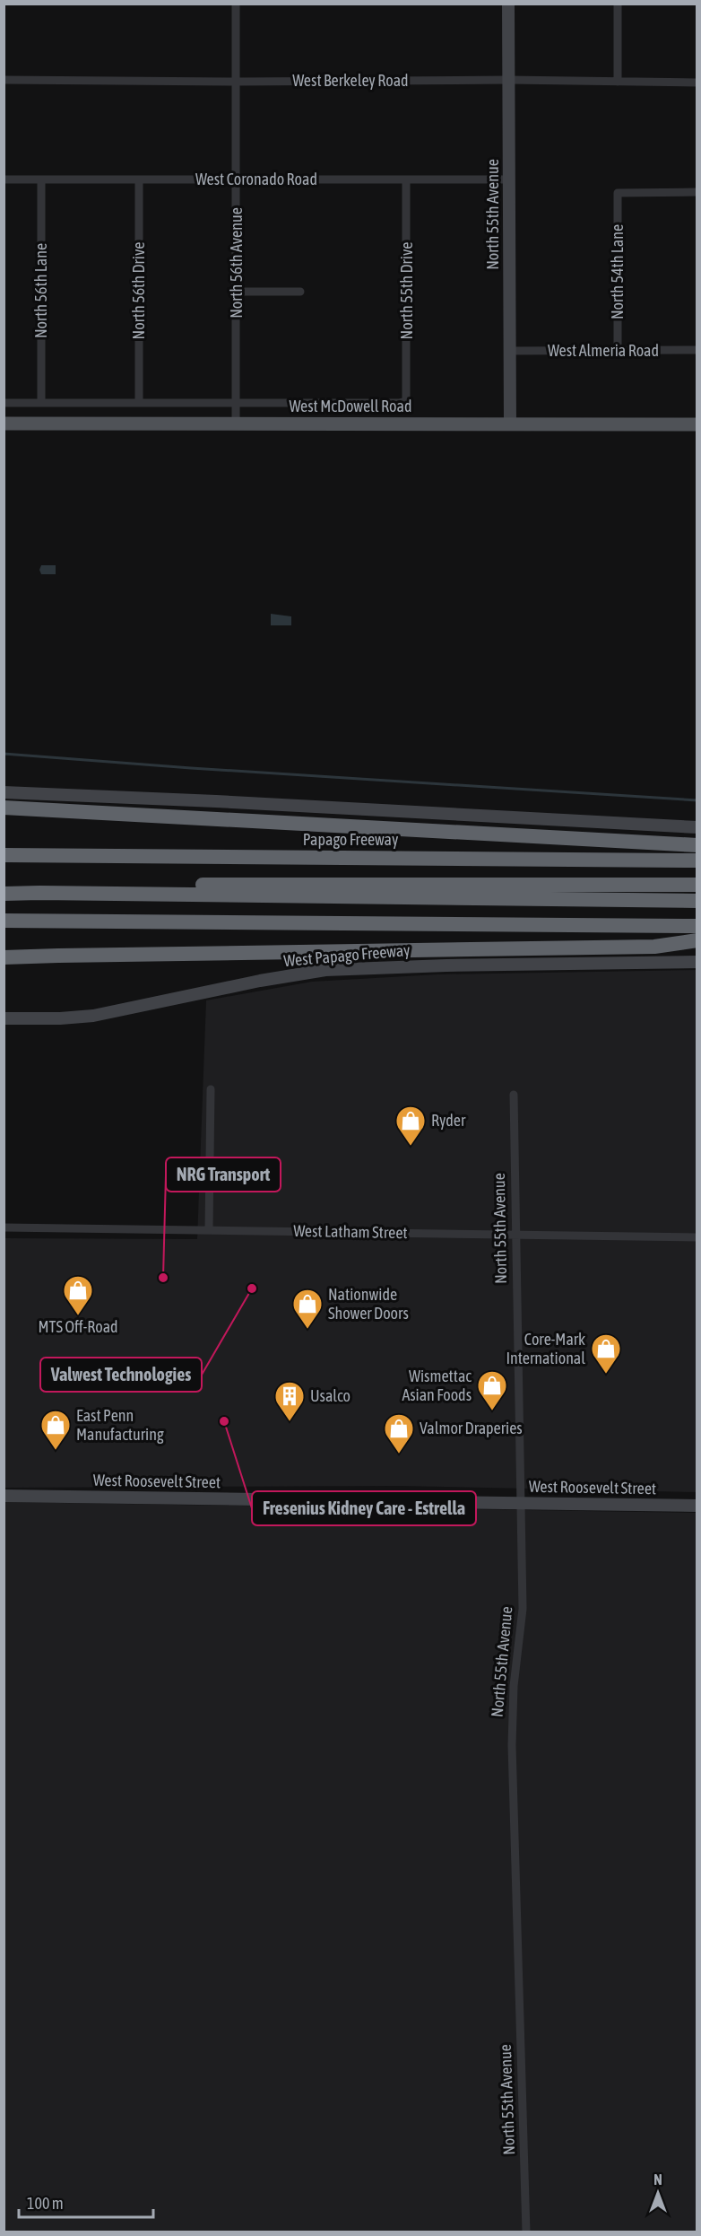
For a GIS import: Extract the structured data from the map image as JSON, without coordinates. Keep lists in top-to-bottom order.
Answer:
{
  "streets": {
    "highway": ["Papago Freeway"],
    "main road": [
      "North 55th Avenue",
      "West McDowell Road",
      "West Papago Freeway",
      "West Roosevelt Street"
    ],
    "street": [
      "West Berkeley Road",
      "West Coronado Road",
      "North 56th Avenue",
      "North 54th Lane",
      "North 56th Lane",
      "North 56th Drive",
      "North 55th Drive",
      "West Almeria Road",
      "West Latham Street"
    ]
  },
  "crossings": [
    ["West Berkeley Road", "North 55th Avenue"],
    ["West Berkeley Road", "North 56th Avenue"],
    ["West Coronado Road", "North 55th Avenue"],
    ["West Coronado Road", "North 56th Avenue"],
    ["West Coronado Road", "North 56th Lane"],
    ["West Coronado Road", "North 56th Drive"],
    ["West Coronado Road", "North 55th Drive"],
    ["North 55th Avenue", "West Almeria Road"],
    ["North 55th Avenue", "West McDowell Road"],
    ["North 55th Avenue", "West Latham Street"],
    ["North 55th Avenue", "West Roosevelt Street"],
    ["North 56th Avenue", "West McDowell Road"],
    ["North 54th Lane", "West Almeria Road"],
    ["North 56th Lane", "West McDowell Road"],
    ["North 56th Drive", "West McDowell Road"],
    ["North 55th Drive", "West McDowell Road"]
  ],
  "places": {
    "shop": [
      "Ryder",
      "MTS Off-Road",
      "Nationwide Shower Doors",
      "Core-Mark International",
      "Wismettac Asian Foods",
      "East Penn Manufacturing",
      "Valmor Draperies"
    ],
    "other": ["NRG Transport", "Valwest Technologies", "Fresenius Kidney Care - Estrella"],
    "building": ["Usalco"]
  },
  "scale_bar": "100 m",
  "north": "top"
}
